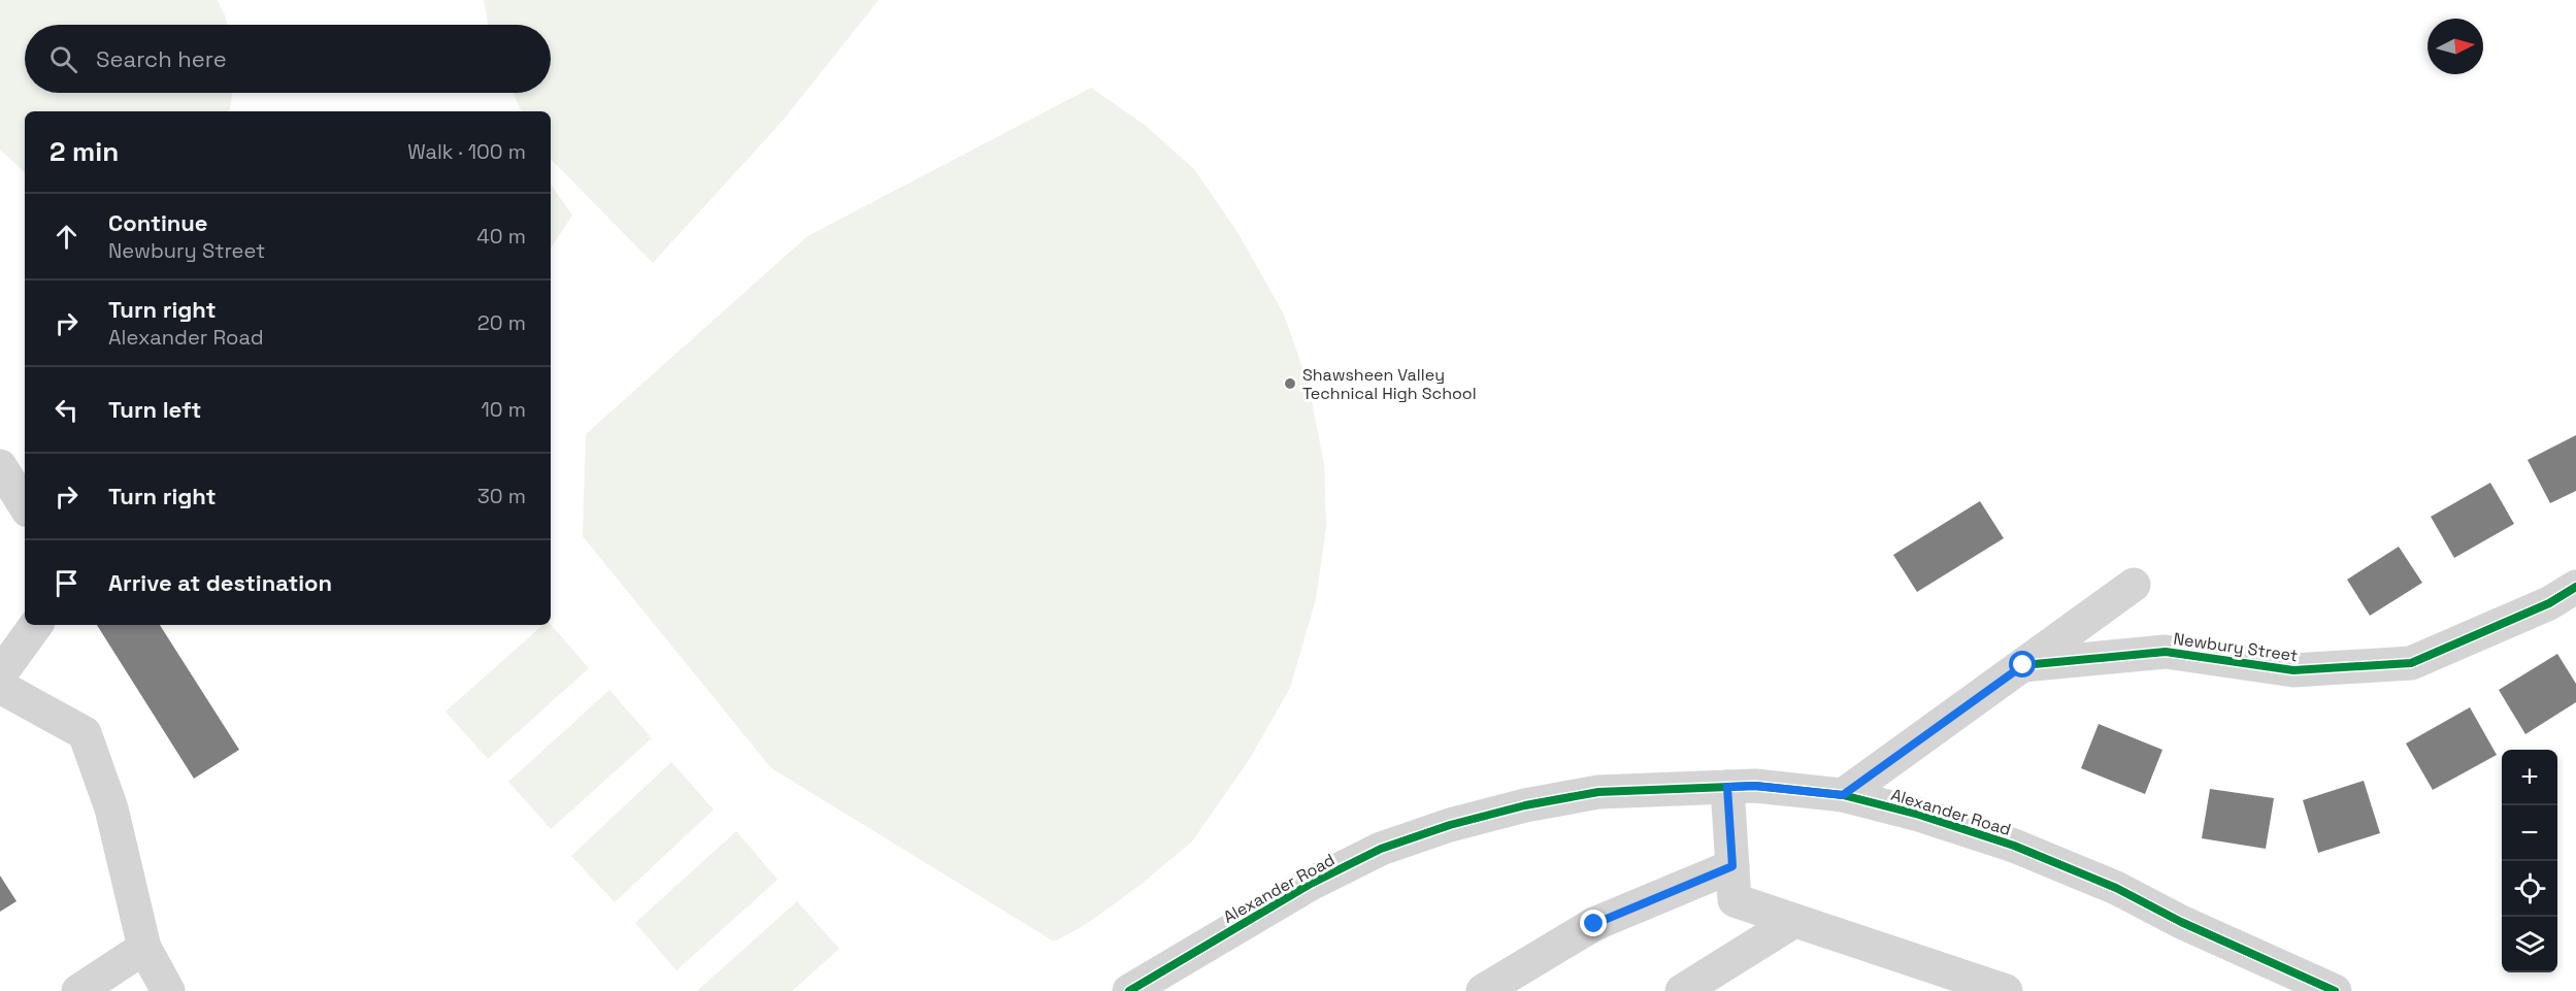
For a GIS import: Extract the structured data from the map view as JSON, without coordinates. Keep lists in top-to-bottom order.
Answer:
{
  "streets": {
    "street": ["Newbury Street", "Alexander Road"]
  },
  "places": ["Shawsheen Valley Technical High School"],
  "north": "right",
  "page": {
    "search": "Search here",
    "heading": ["2 min", "Walk · 100 m"],
    "list": [
      ["Continue", "Newbury Street", "40 m"],
      ["Turn right", "Alexander Road", "20 m"],
      ["Turn left", "10 m"],
      ["Turn right", "30 m"],
      "Arrive at destination"
    ],
    "map_buttons": ["+", "−"]
  }
}
